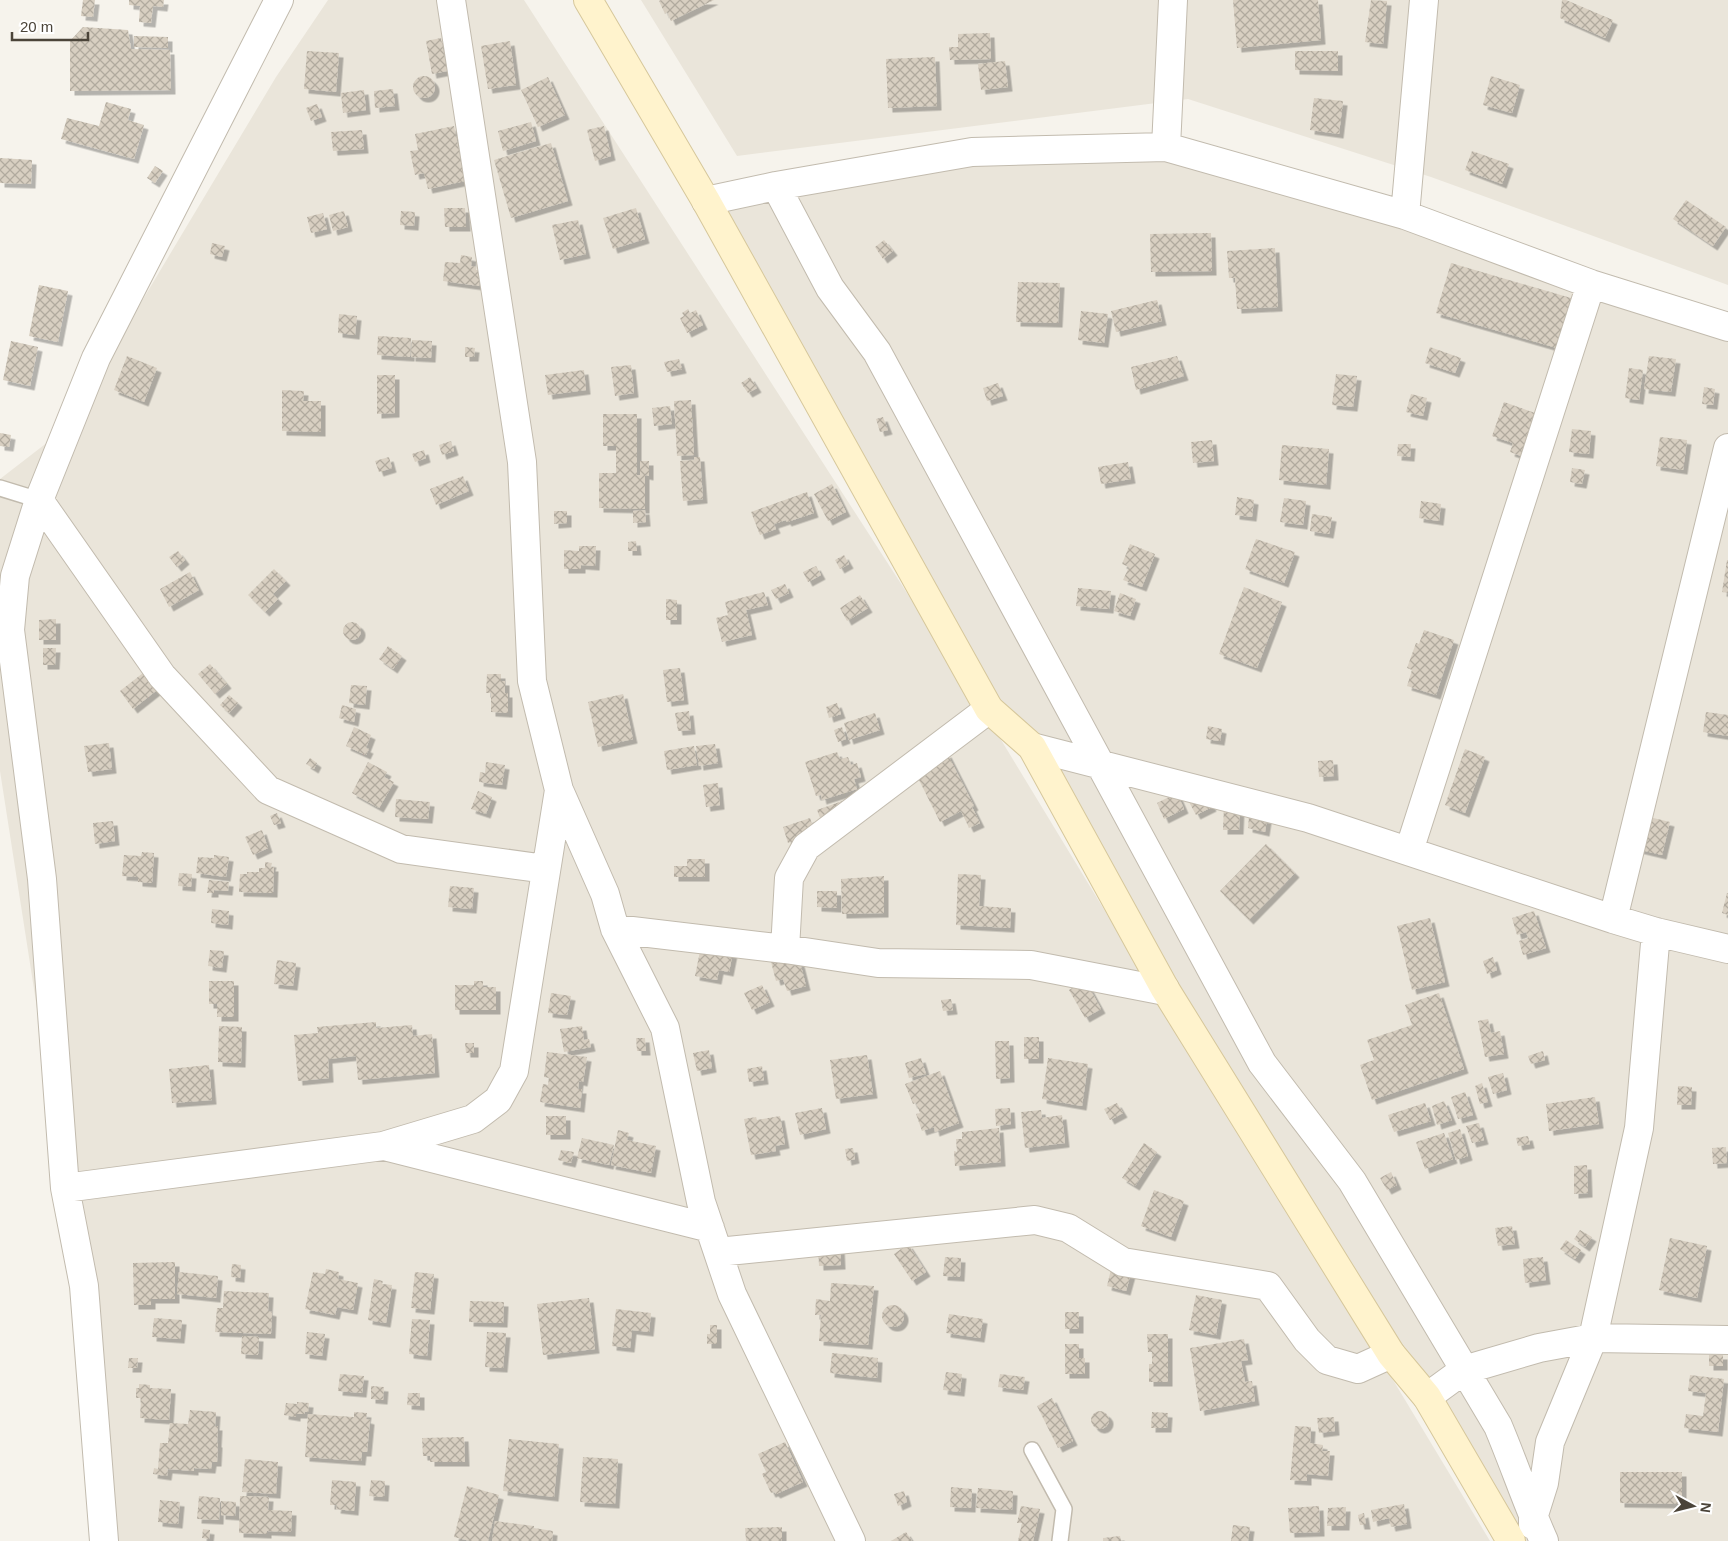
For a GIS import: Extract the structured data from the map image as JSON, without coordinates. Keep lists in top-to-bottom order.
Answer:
{
  "scale_bar": "20 m",
  "north": "right"
}
